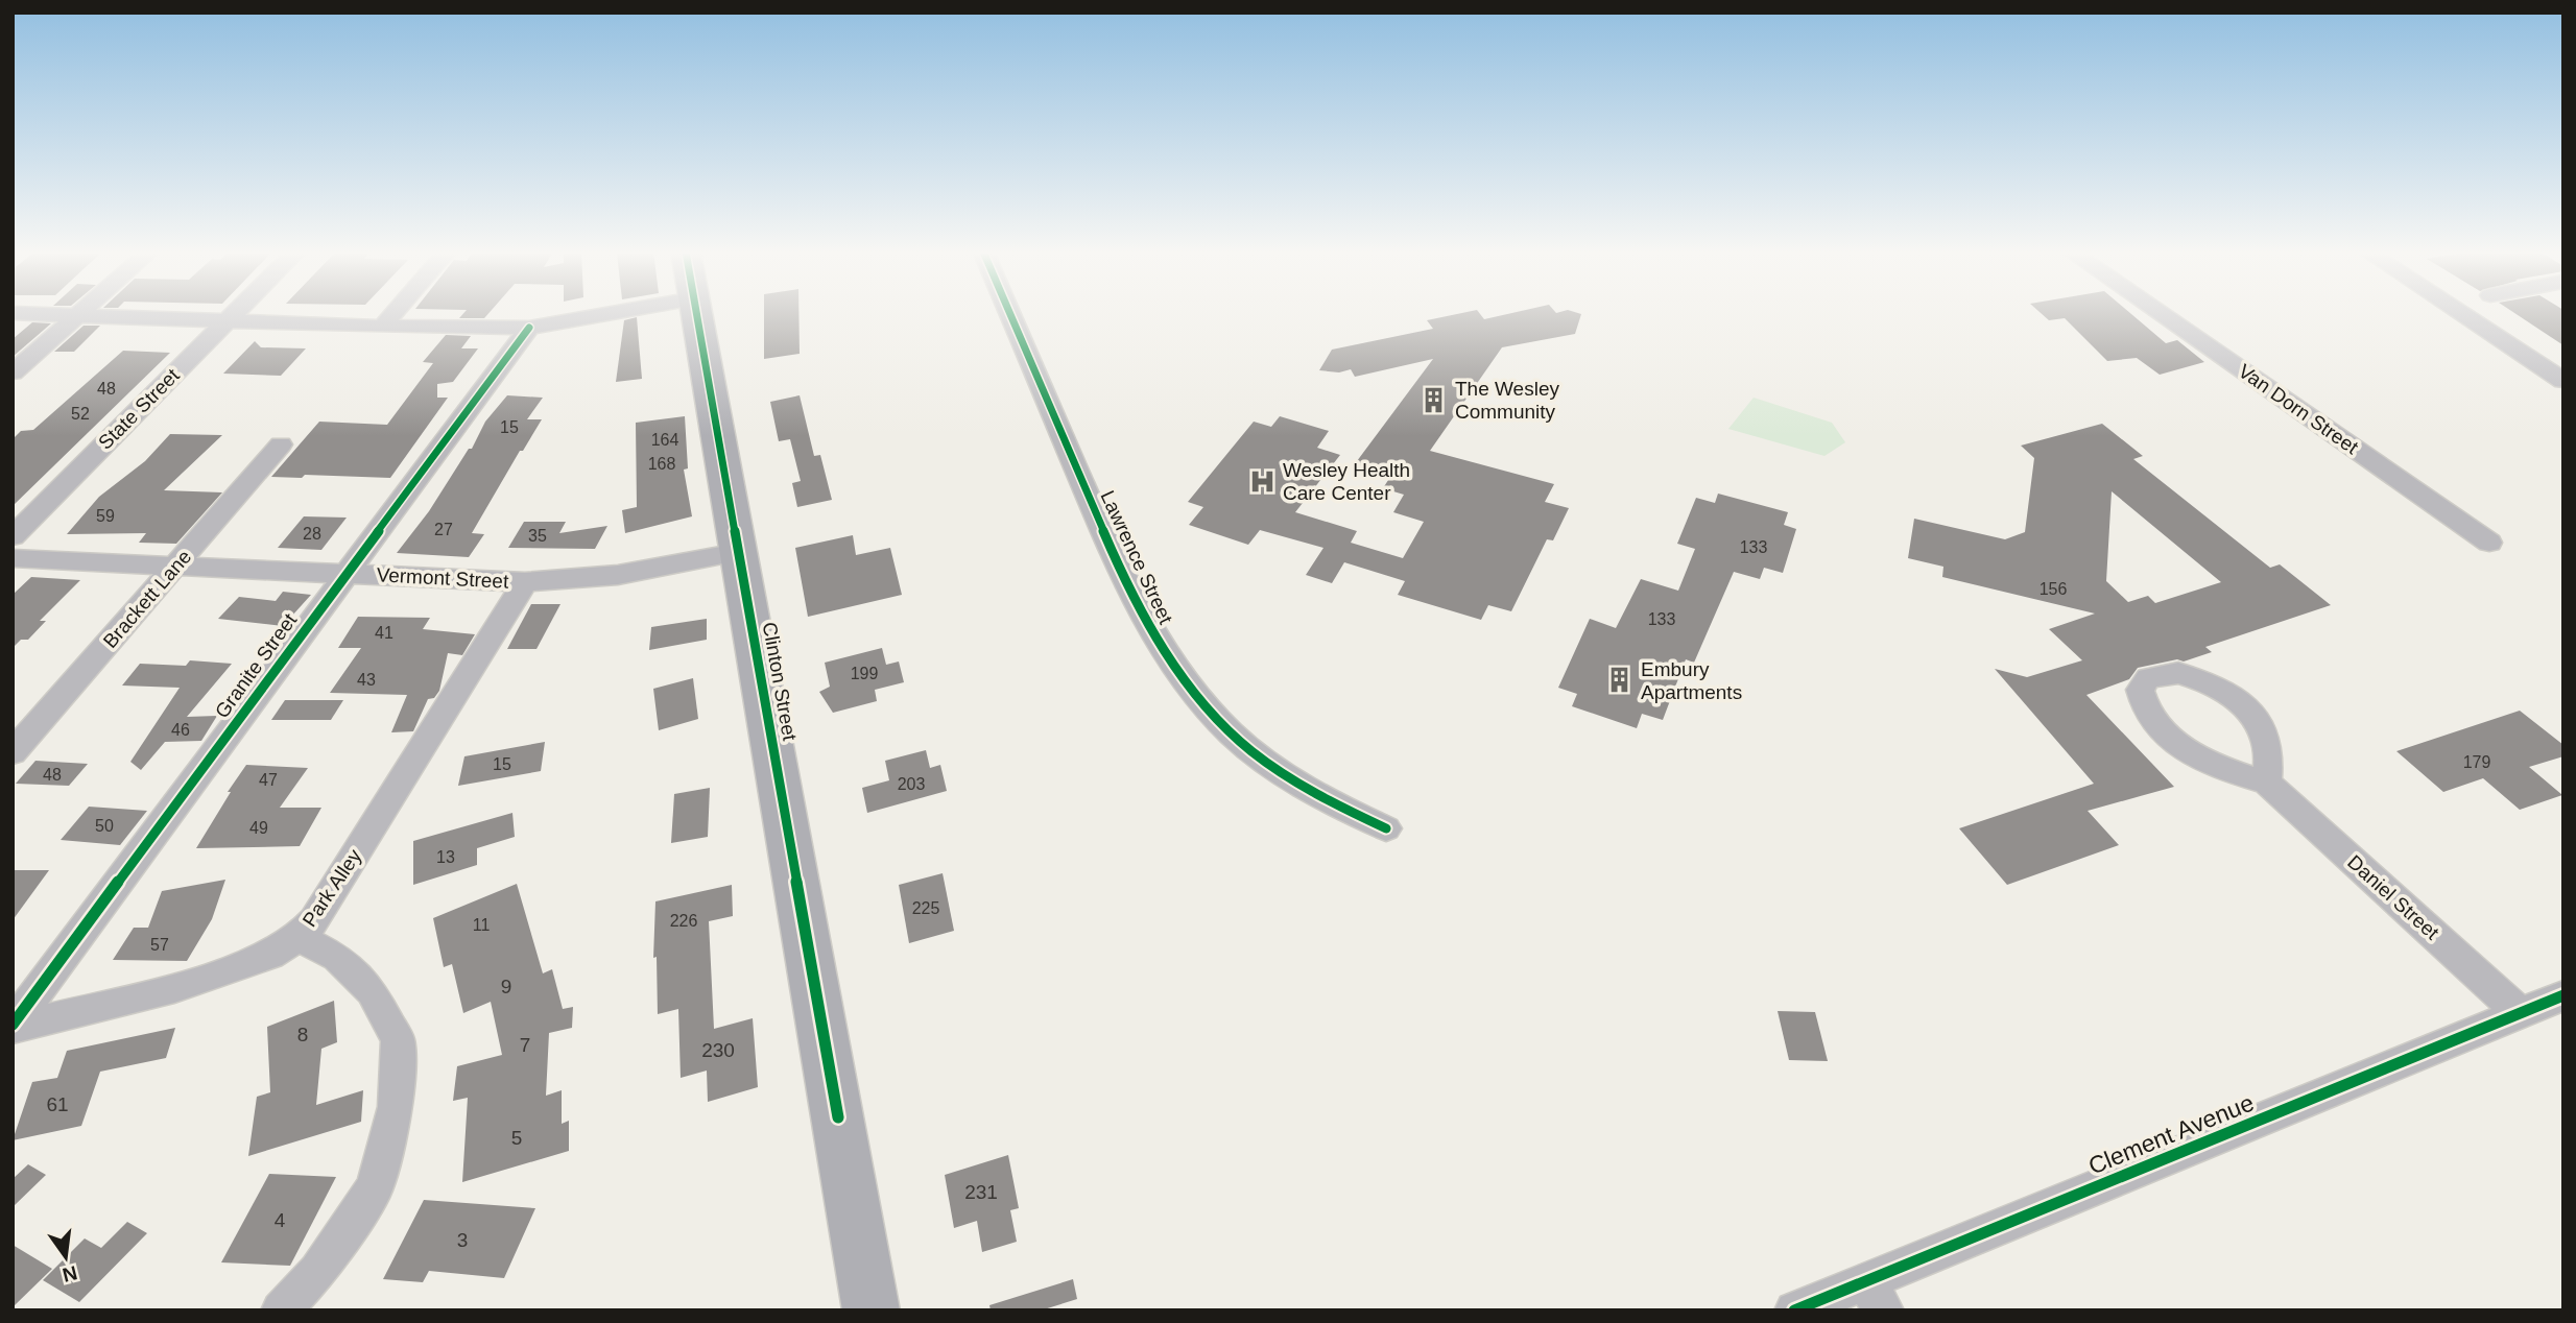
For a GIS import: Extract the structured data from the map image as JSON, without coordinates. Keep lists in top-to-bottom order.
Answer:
{
  "streets": {
    "street": [
      "State Street",
      "Van Dorn Street",
      "Lawrence Street",
      "Vermont Street",
      "Brackett Lane",
      "Granite Street",
      "Clinton Street",
      "Park Alley",
      "Daniel Street",
      "Clement Avenue"
    ]
  },
  "crossings": [
    ["Vermont Street", "Brackett Lane"],
    ["Vermont Street", "Granite Street"],
    ["Vermont Street", "Clinton Street"],
    ["Vermont Street", "Park Alley"],
    ["Granite Street", "Park Alley"],
    ["Daniel Street", "Clement Avenue"]
  ],
  "places": {
    "building": ["The Wesley Community", "Embury Apartments"],
    "hospital": ["Wesley Health Care Center"]
  },
  "house_numbers": [
    "48",
    "52",
    "15",
    "164",
    "168",
    "59",
    "27",
    "28",
    "35",
    "133",
    "156",
    "133",
    "41",
    "199",
    "43",
    "46",
    "179",
    "15",
    "48",
    "47",
    "203",
    "50",
    "49",
    "13",
    "225",
    "226",
    "11",
    "57",
    "9",
    "8",
    "7",
    "230",
    "61",
    "5",
    "231",
    "4",
    "3"
  ],
  "north": "bottom"
}
